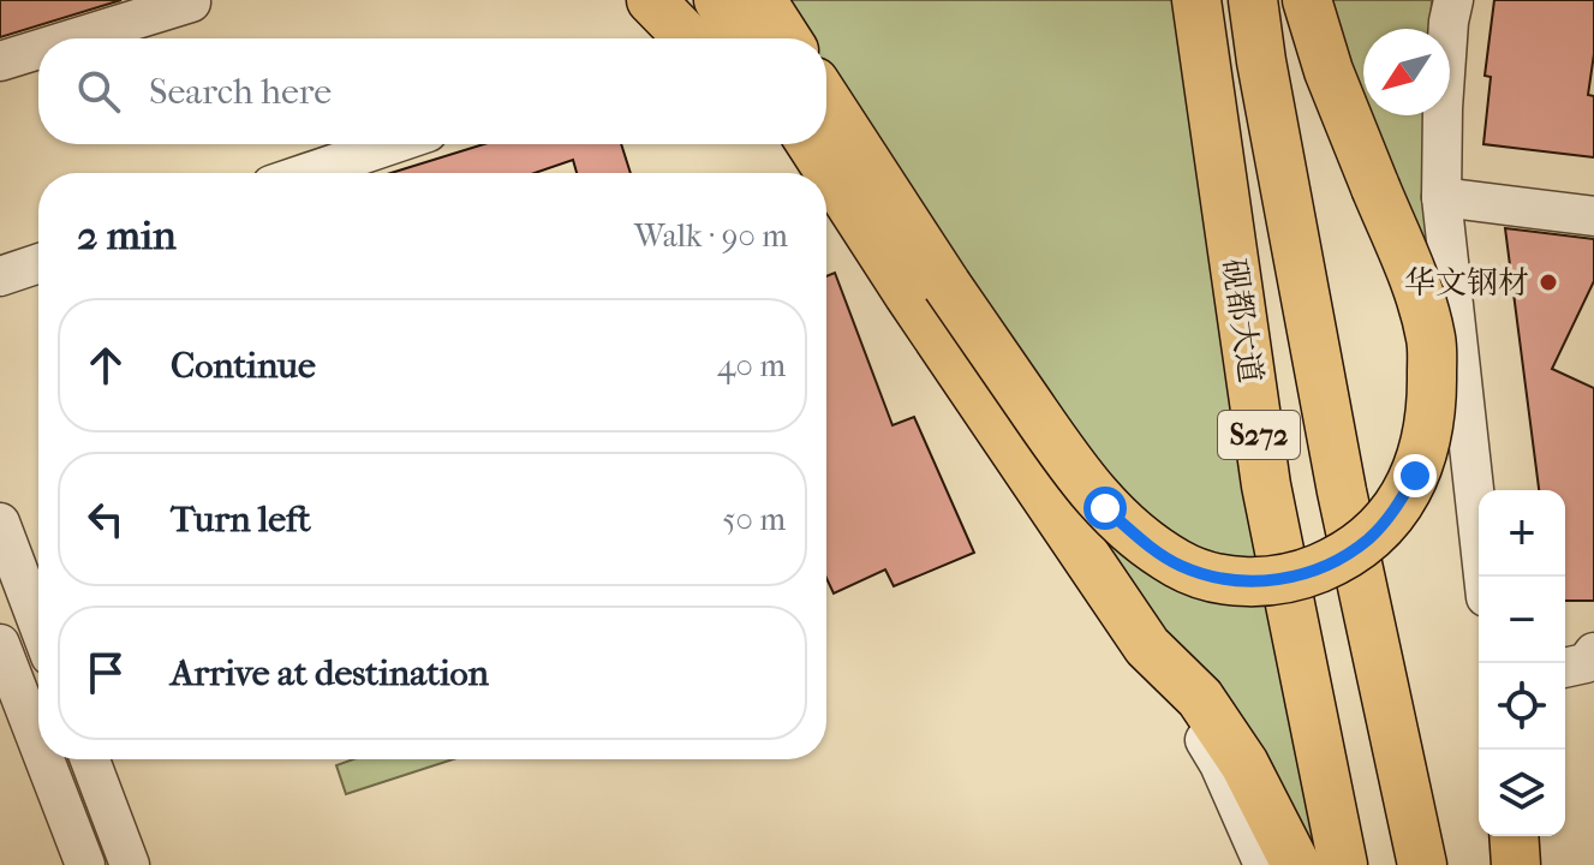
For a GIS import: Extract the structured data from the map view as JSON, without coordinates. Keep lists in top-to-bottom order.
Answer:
{
  "streets": {
    "main road": ["砚都大道", "S272"]
  },
  "places": ["华文钢材"],
  "north": "bottom left",
  "page": {
    "search": "Search here",
    "heading": ["2 min", "Walk · 90 m"],
    "list": [
      ["Continue", "40 m"],
      ["Turn left", "50 m"],
      "Arrive at destination"
    ],
    "map_buttons": ["+", "−"]
  }
}
